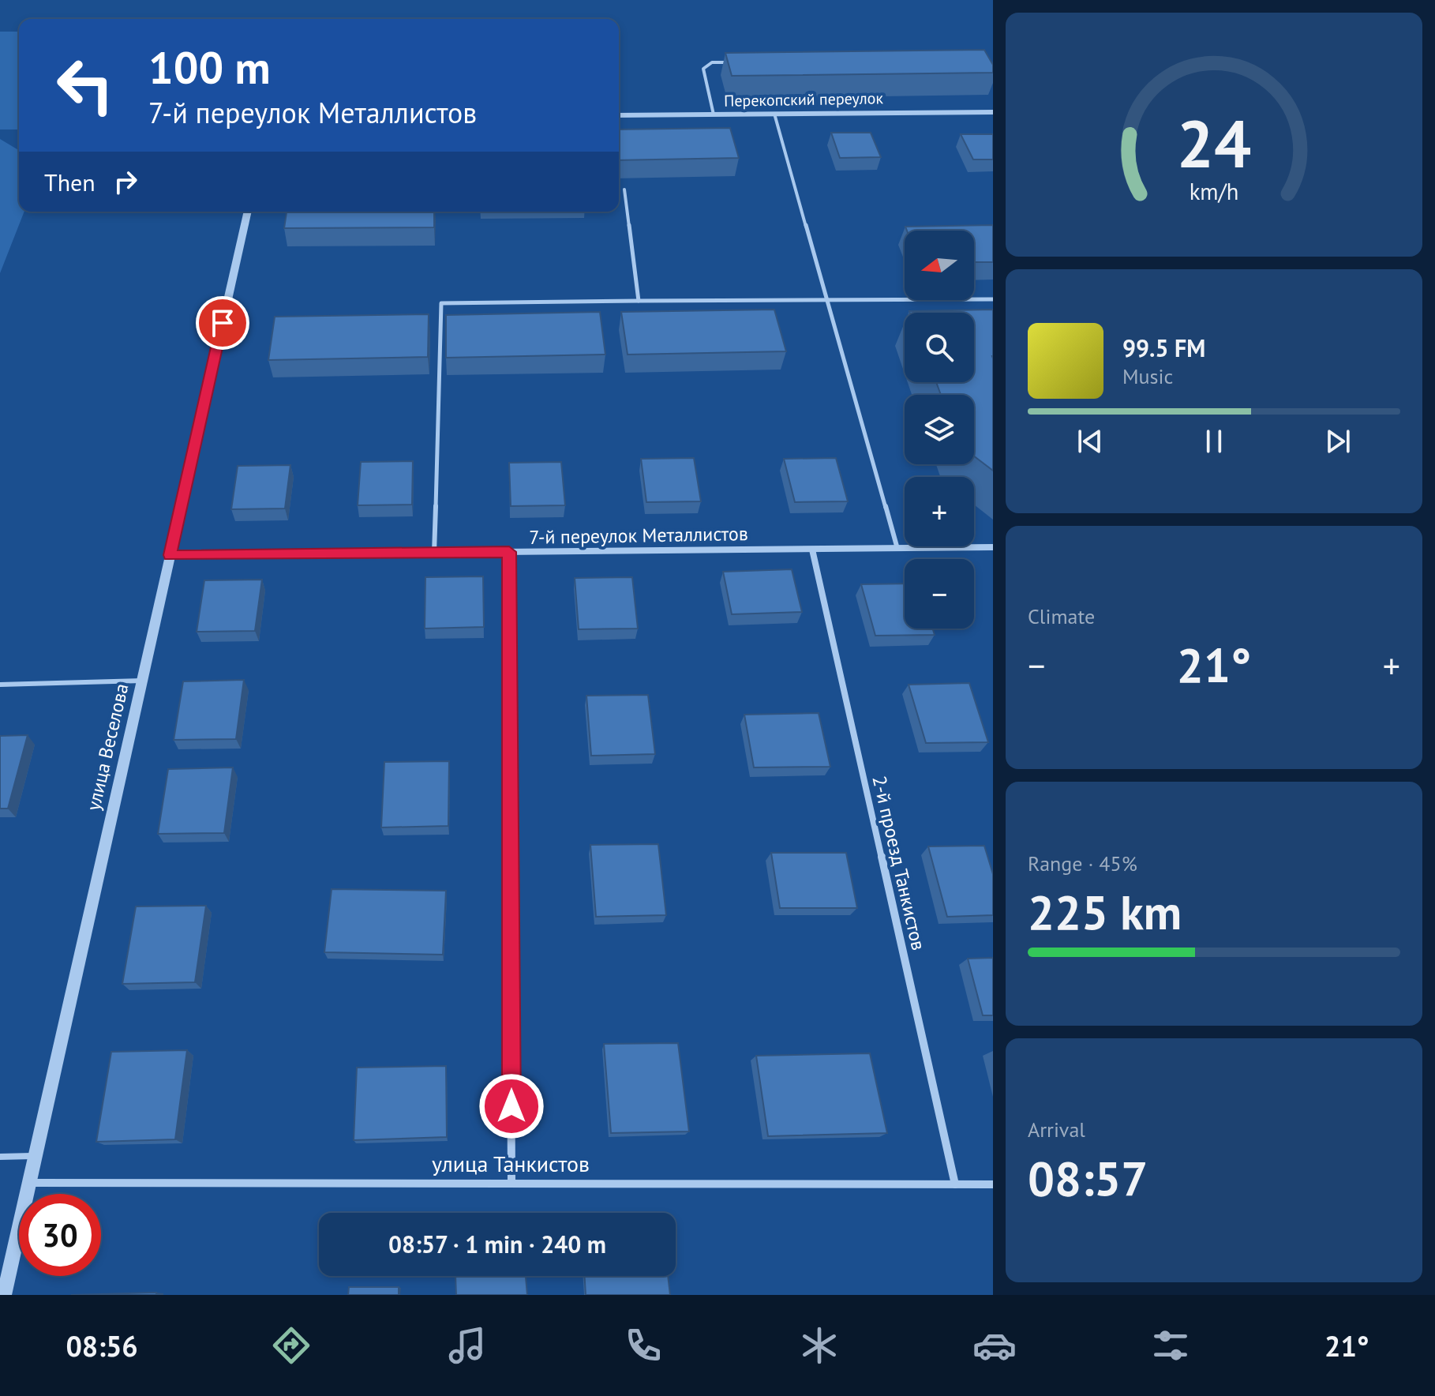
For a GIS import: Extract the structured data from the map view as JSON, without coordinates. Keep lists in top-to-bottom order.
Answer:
{
  "streets": {
    "street": [
      "Перекопский переулок",
      "7-й переулок Металлистов",
      "улица Веселова",
      "2-й проезд Танкистов",
      "улица Танкистов"
    ]
  },
  "crossings": [
    ["7-й переулок Металлистов", "улица Веселова"],
    ["7-й переулок Металлистов", "2-й проезд Танкистов"],
    ["улица Веселова", "улица Танкистов"],
    ["2-й проезд Танкистов", "улица Танкистов"]
  ],
  "north": "left",
  "page": {
    "turn": ["100 m", "7-й переулок Металлистов"],
    "then": "Then",
    "map_buttons": ["+", "−"],
    "song": ["99.5 FM", "Music"],
    "tile": [
      "Climate",
      ["Range · 45%", "225 km"],
      ["Arrival", "08:57"]
    ],
    "heat": ["−", "21°", "+"],
    "limit": "30",
    "trip": "08:57 · 1 min · 240 m",
    "tabs": ["08:56", "21°"],
    "gauge": ["24", "km/h"]
  }
}
